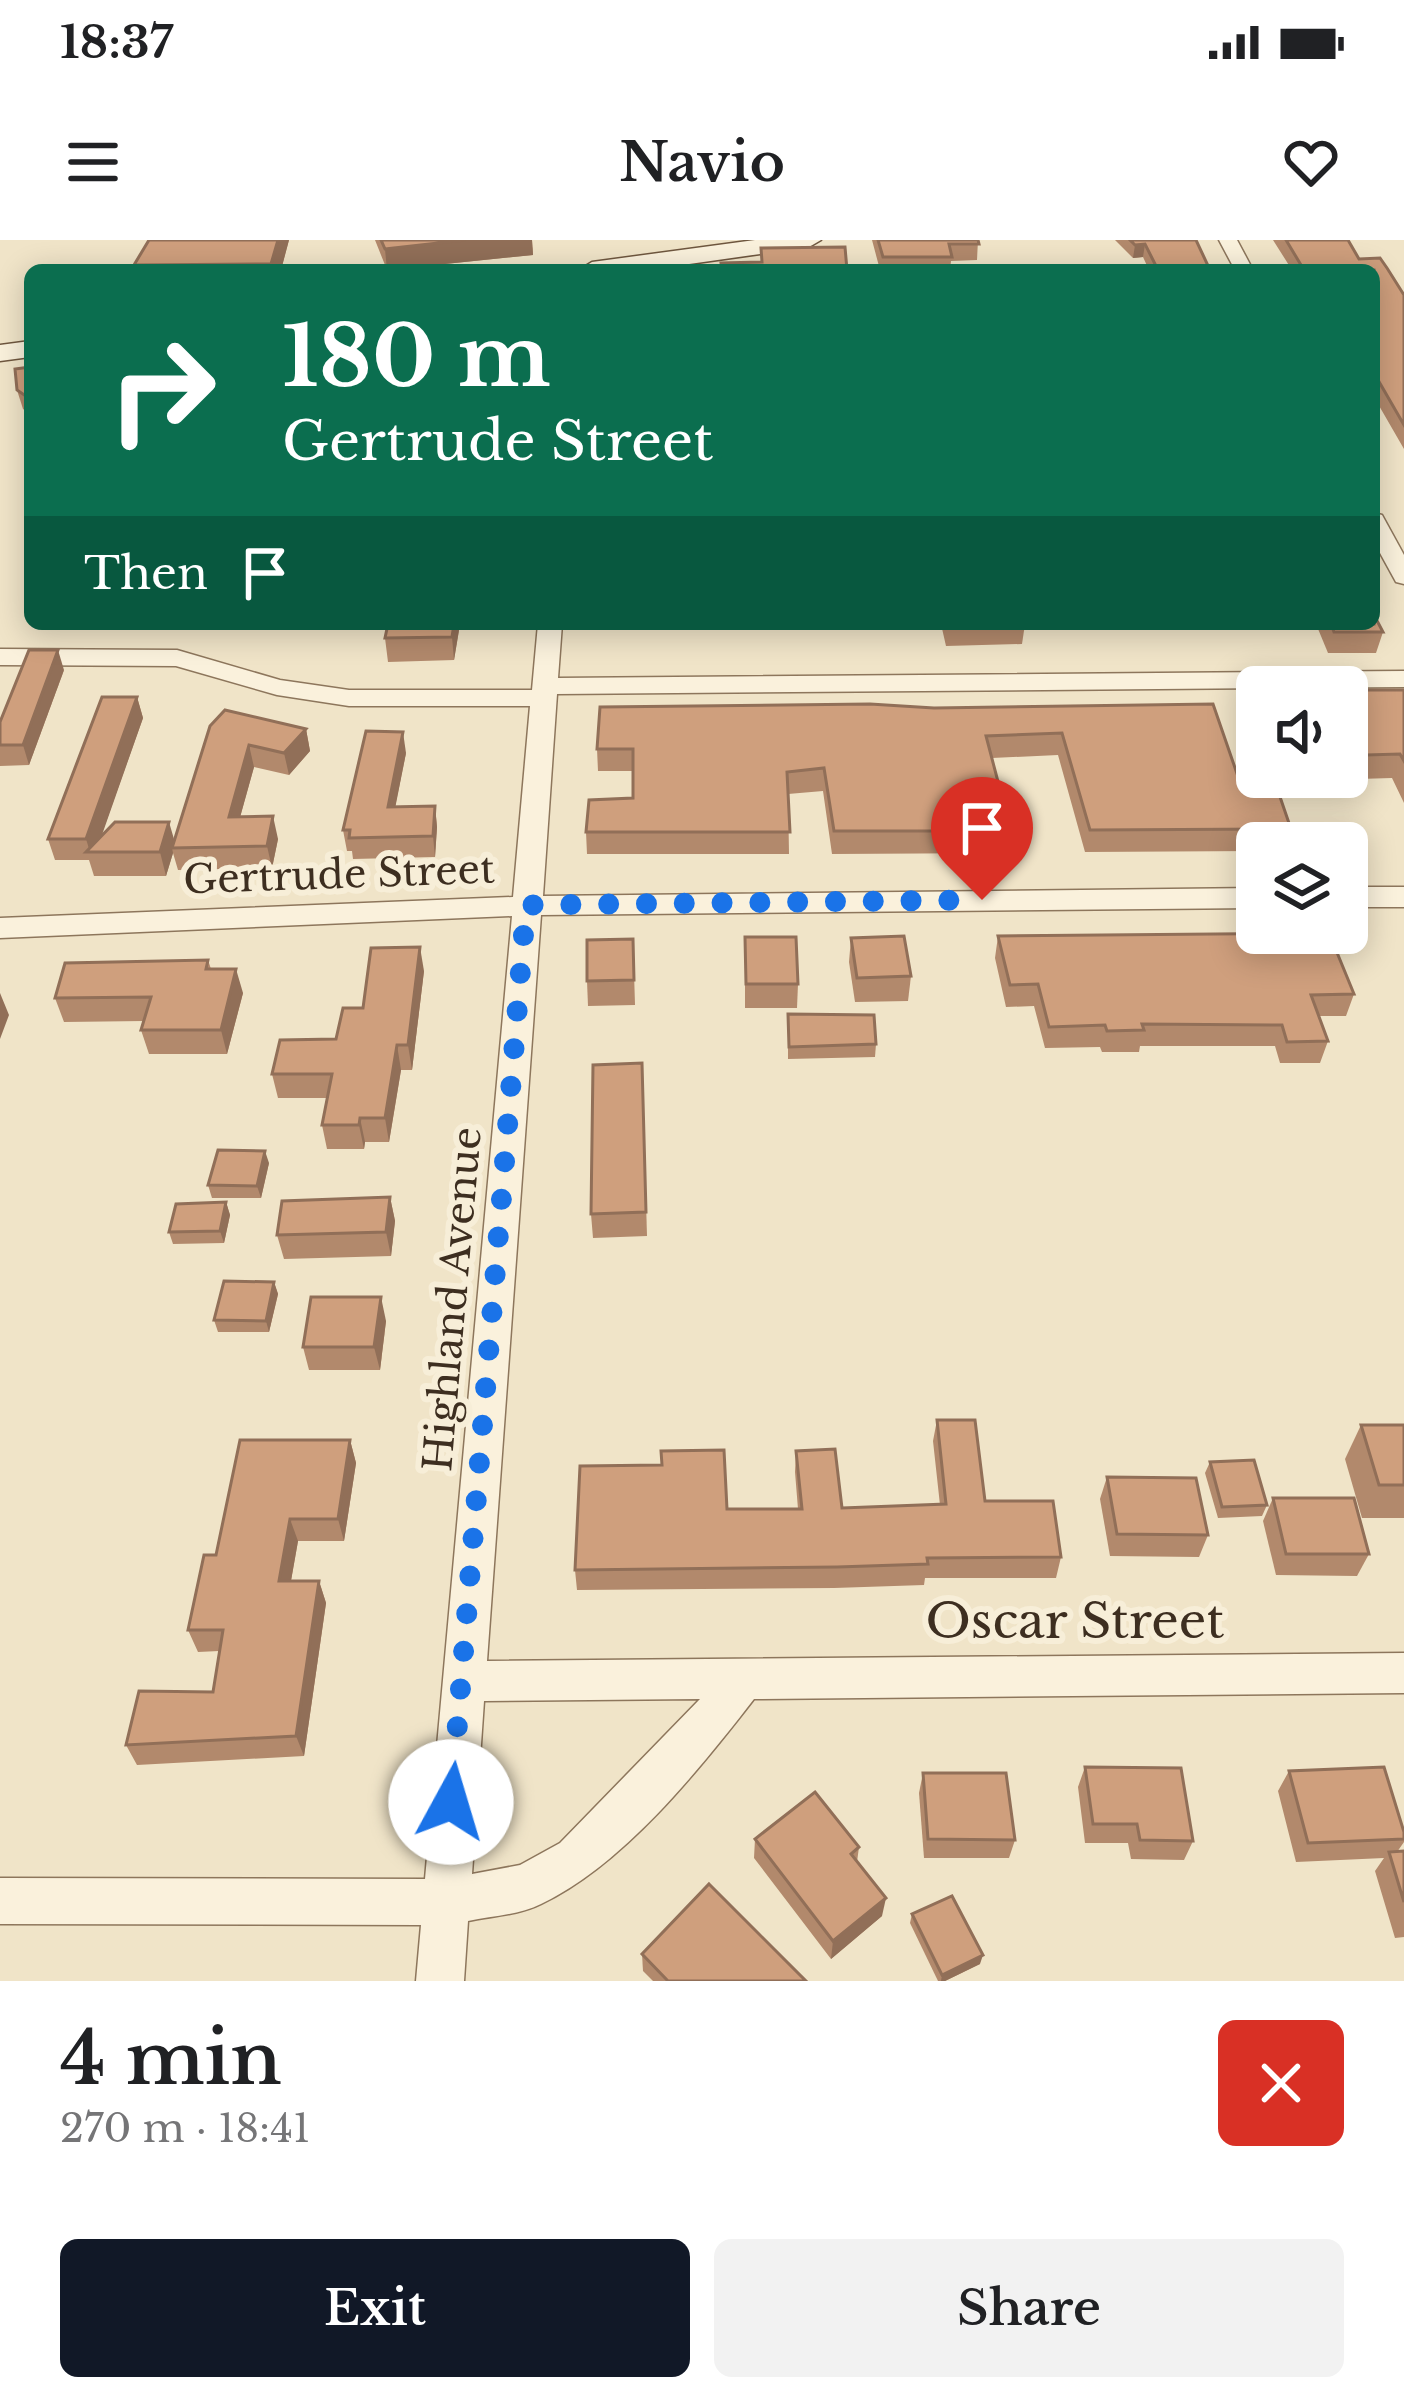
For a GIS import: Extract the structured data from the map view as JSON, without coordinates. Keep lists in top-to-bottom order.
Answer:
{
  "streets": {
    "street": ["Gertrude Street", "Highland Avenue", "Oscar Street"]
  },
  "crossings": [
    ["Gertrude Street", "Highland Avenue"],
    ["Highland Avenue", "Oscar Street"]
  ],
  "page": {
    "status": "18:37",
    "header": "Navio",
    "turn": ["180 m", "Gertrude Street"],
    "then": "Then",
    "heading": ["4 min", "270 m · 18:41"],
    "buttons": ["Exit", "Share"]
  }
}
